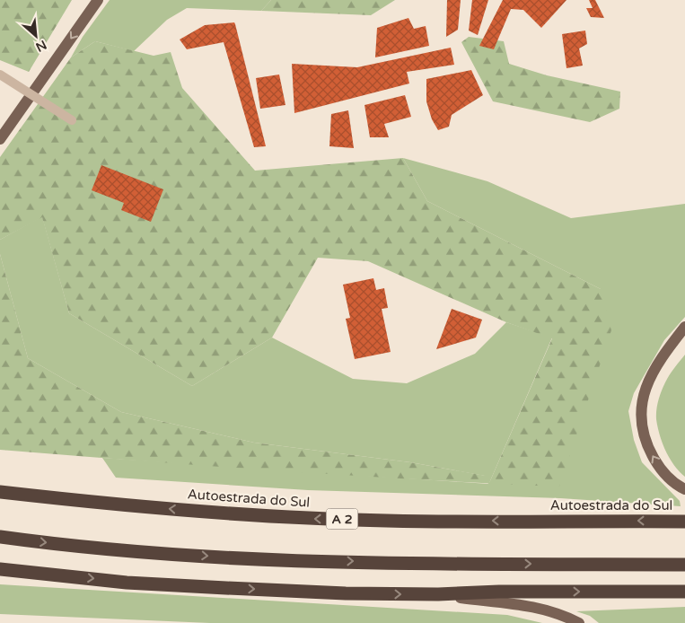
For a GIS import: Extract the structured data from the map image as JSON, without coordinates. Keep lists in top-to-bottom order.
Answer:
{
  "streets": {
    "highway": ["Autoestrada do Sul", "A 2"]
  },
  "north": "bottom right"
}
